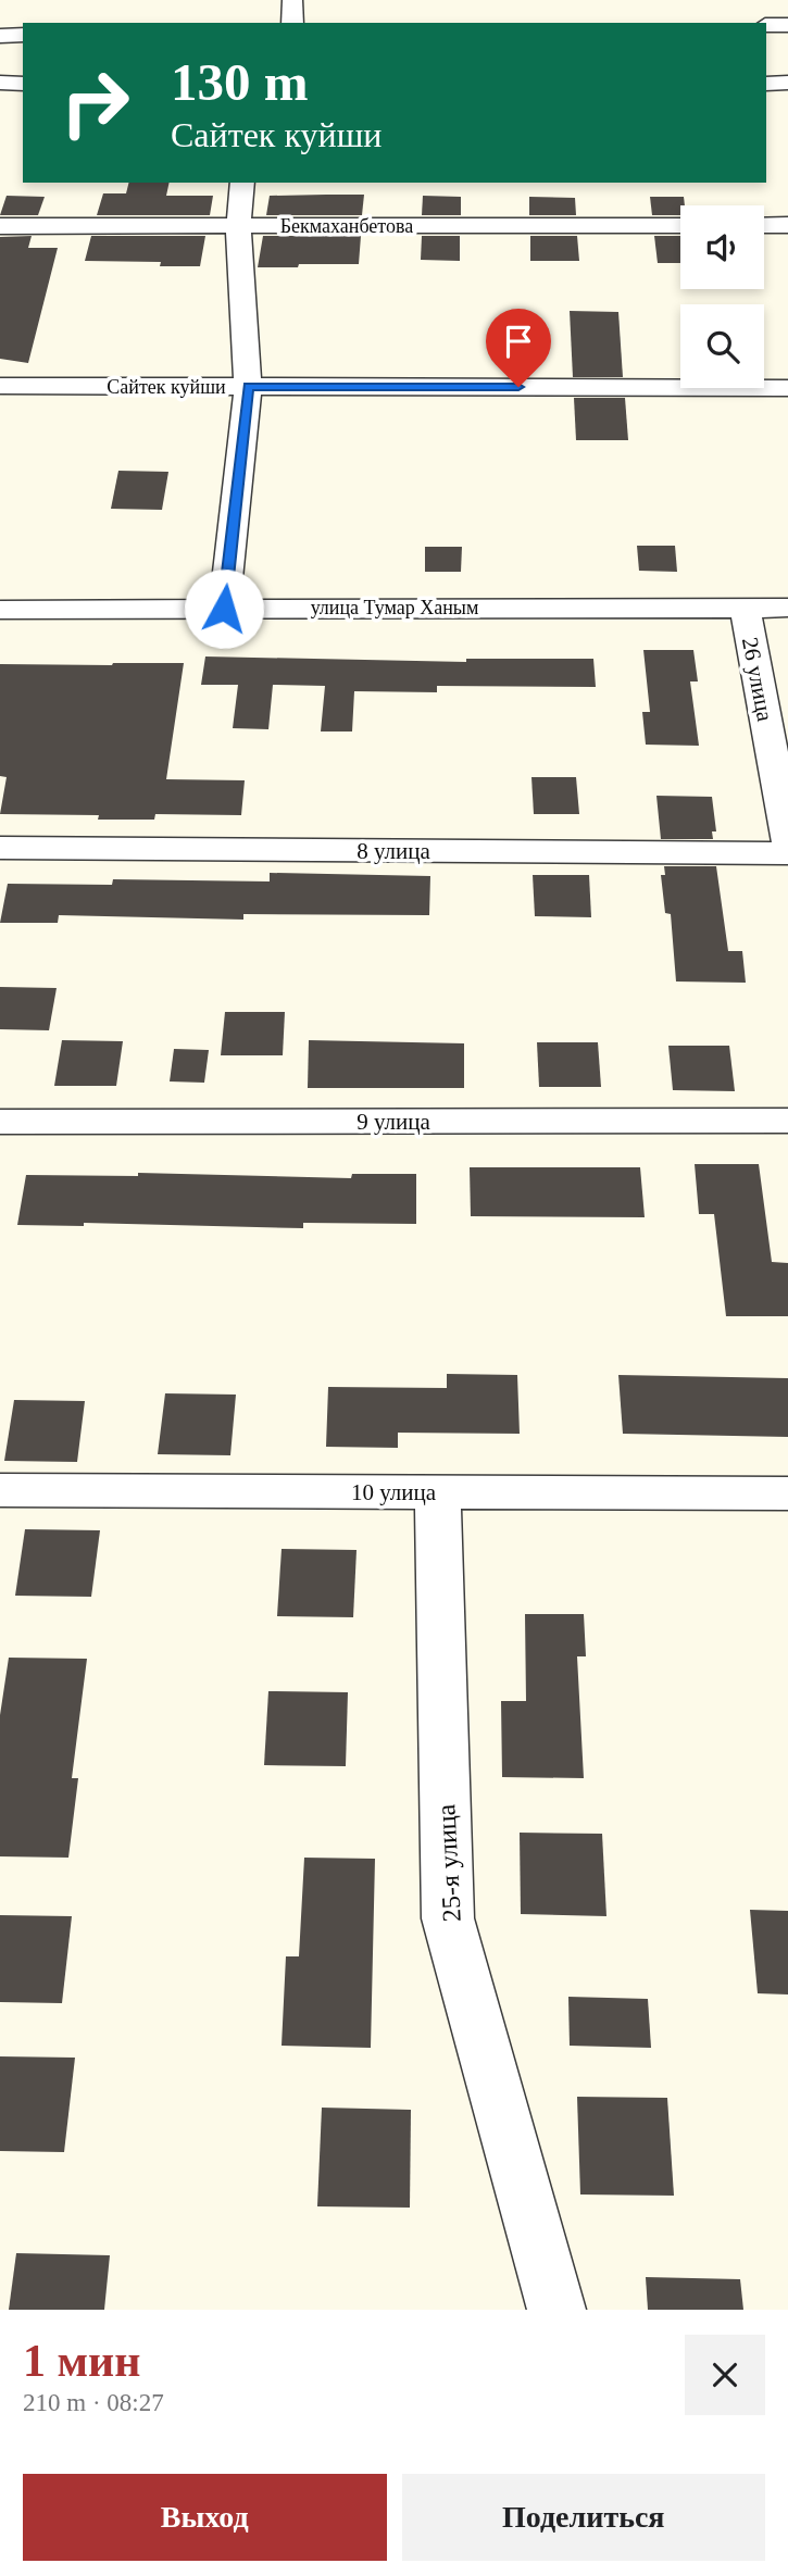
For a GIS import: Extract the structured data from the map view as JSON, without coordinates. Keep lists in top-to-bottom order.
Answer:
{
  "streets": {
    "street": [
      "Бекмаханбетова",
      "Сайтек куйши",
      "улица Тумар Ханым",
      "26 улица",
      "8 улица",
      "9 улица",
      "10 улица",
      "25-я улица"
    ]
  },
  "crossings": [
    ["улица Тумар Ханым", "26 улица"],
    ["10 улица", "25-я улица"]
  ],
  "page": {
    "turn": ["130 m", "Сайтек куйши"],
    "heading": ["1 мин", "210 m · 08:27"],
    "buttons": ["Выход", "Поделиться"]
  }
}
